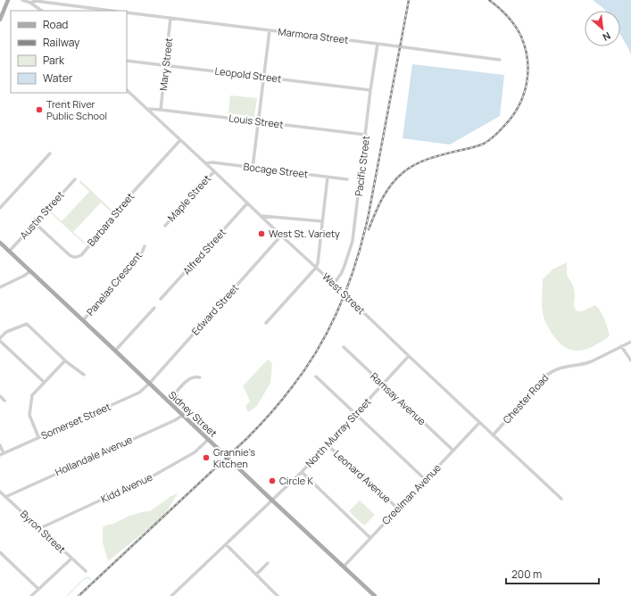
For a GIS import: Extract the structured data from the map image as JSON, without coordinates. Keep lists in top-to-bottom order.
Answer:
{
  "streets": {
    "main road": ["Sidney Street"],
    "street": [
      "Marmora Street",
      "Mary Street",
      "Leopold Street",
      "Louis Street",
      "Pacific Street",
      "Bocage Street",
      "Maple Street",
      "Austin Street",
      "Barbara Street",
      "Alfred Street",
      "Panelas Crescent",
      "West Street",
      "Edward Street",
      "Ramsay Avenue",
      "Chester Road",
      "Somerset Street",
      "North Murray Street",
      "Hollandale Avenue",
      "Leonard Avenue",
      "Kidd Avenue",
      "Creelman Avenue",
      "Byron Street"
    ]
  },
  "crossings": [
    ["Marmora Street", "Mary Street"],
    ["Marmora Street", "Pacific Street"],
    ["Mary Street", "Leopold Street"],
    ["Mary Street", "Louis Street"],
    ["Leopold Street", "Pacific Street"],
    ["Louis Street", "Pacific Street"],
    ["Louis Street", "West Street"],
    ["Pacific Street", "West Street"],
    ["Bocage Street", "West Street"],
    ["Maple Street", "West Street"],
    ["Austin Street", "Barbara Street"],
    ["Austin Street", "Sidney Street"],
    ["Barbara Street", "West Street"],
    ["Alfred Street", "West Street"],
    ["Panelas Crescent", "Sidney Street"],
    ["West Street", "Edward Street"],
    ["West Street", "Chester Road"],
    ["West Street", "North Murray Street"],
    ["West Street", "Creelman Avenue"],
    ["Edward Street", "Sidney Street"],
    ["Edward Street", "Somerset Street"],
    ["Ramsay Avenue", "North Murray Street"],
    ["Ramsay Avenue", "Creelman Avenue"],
    ["Sidney Street", "Somerset Street"],
    ["Sidney Street", "North Murray Street"],
    ["Sidney Street", "Hollandale Avenue"],
    ["Sidney Street", "Kidd Avenue"],
    ["Sidney Street", "Creelman Avenue"],
    ["North Murray Street", "Leonard Avenue"],
    ["Hollandale Avenue", "Byron Street"],
    ["Leonard Avenue", "Creelman Avenue"],
    ["Kidd Avenue", "Byron Street"]
  ],
  "places": [
    "Trent River Public School",
    "West St. Variety",
    "Grannie's Kitchen",
    "Circle K"
  ],
  "legend": [
    "Road",
    "Railway",
    "Park",
    "Water"
  ],
  "scale_bar": "200 m",
  "north": "bottom right"
}
